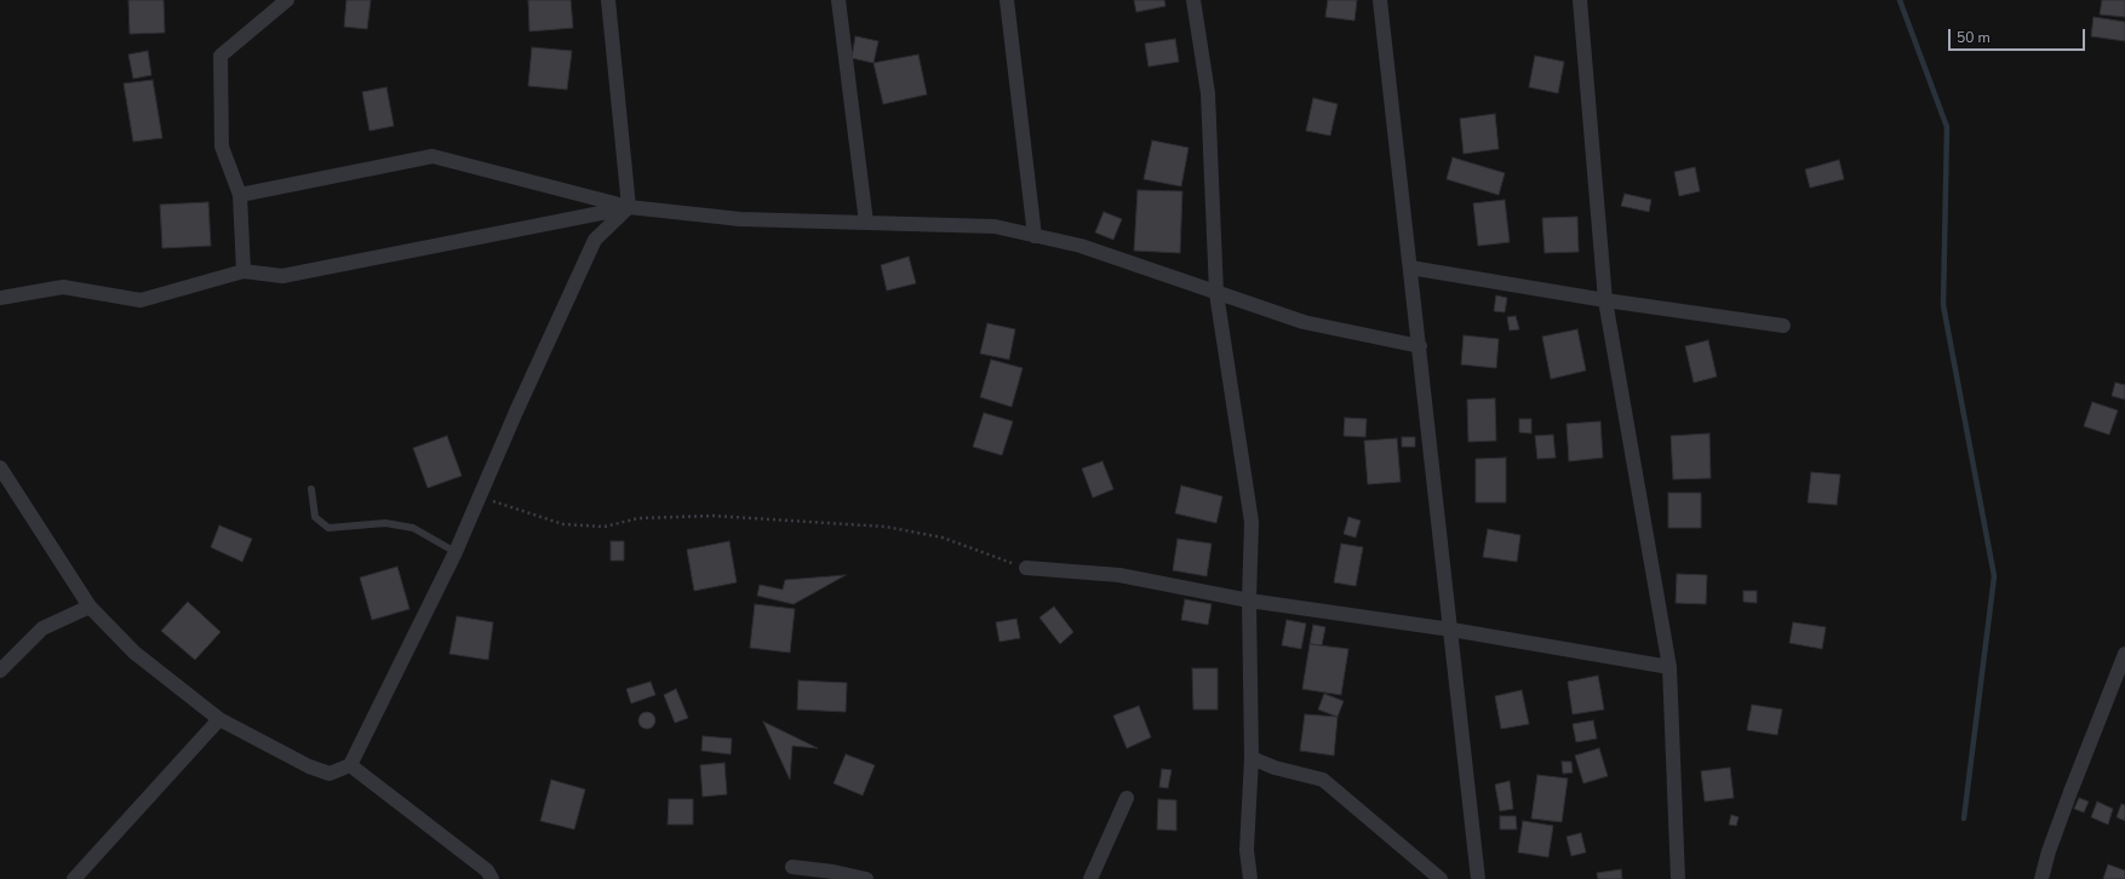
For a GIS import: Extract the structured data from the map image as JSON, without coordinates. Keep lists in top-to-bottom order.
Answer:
{
  "scale_bar": "50 m"
}
